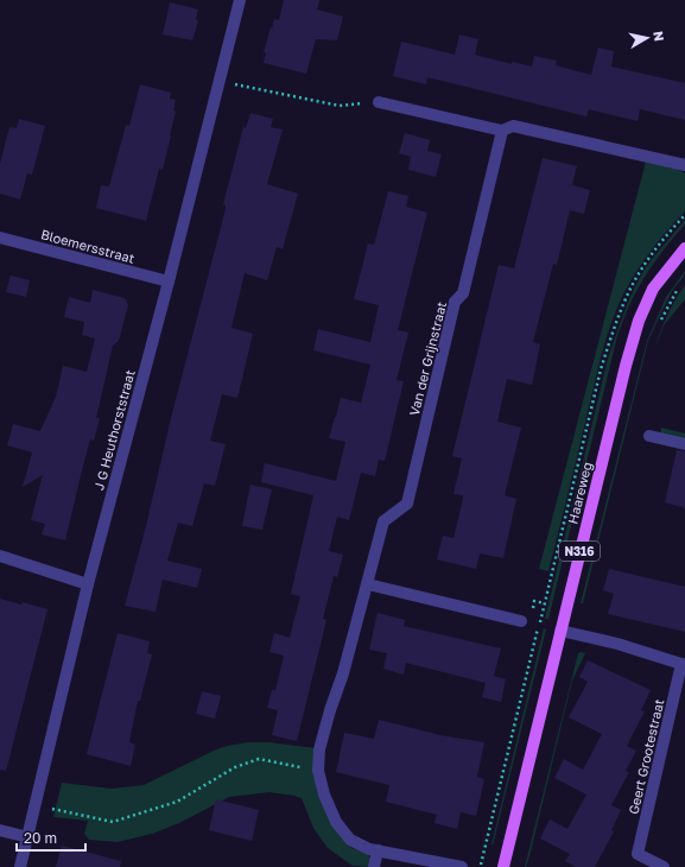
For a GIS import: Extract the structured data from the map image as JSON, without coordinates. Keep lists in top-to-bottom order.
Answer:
{
  "streets": {
    "main road": ["Haareweg", "N316"],
    "street": [
      "Bloemersstraat",
      "Van der Grijnstraat",
      "J G Heuthorststraat",
      "Geert Grootestraat"
    ]
  },
  "crossings": [
    ["Bloemersstraat", "J G Heuthorststraat"],
    ["Haareweg", "Geert Grootestraat"]
  ],
  "scale_bar": "20 m",
  "north": "right"
}
